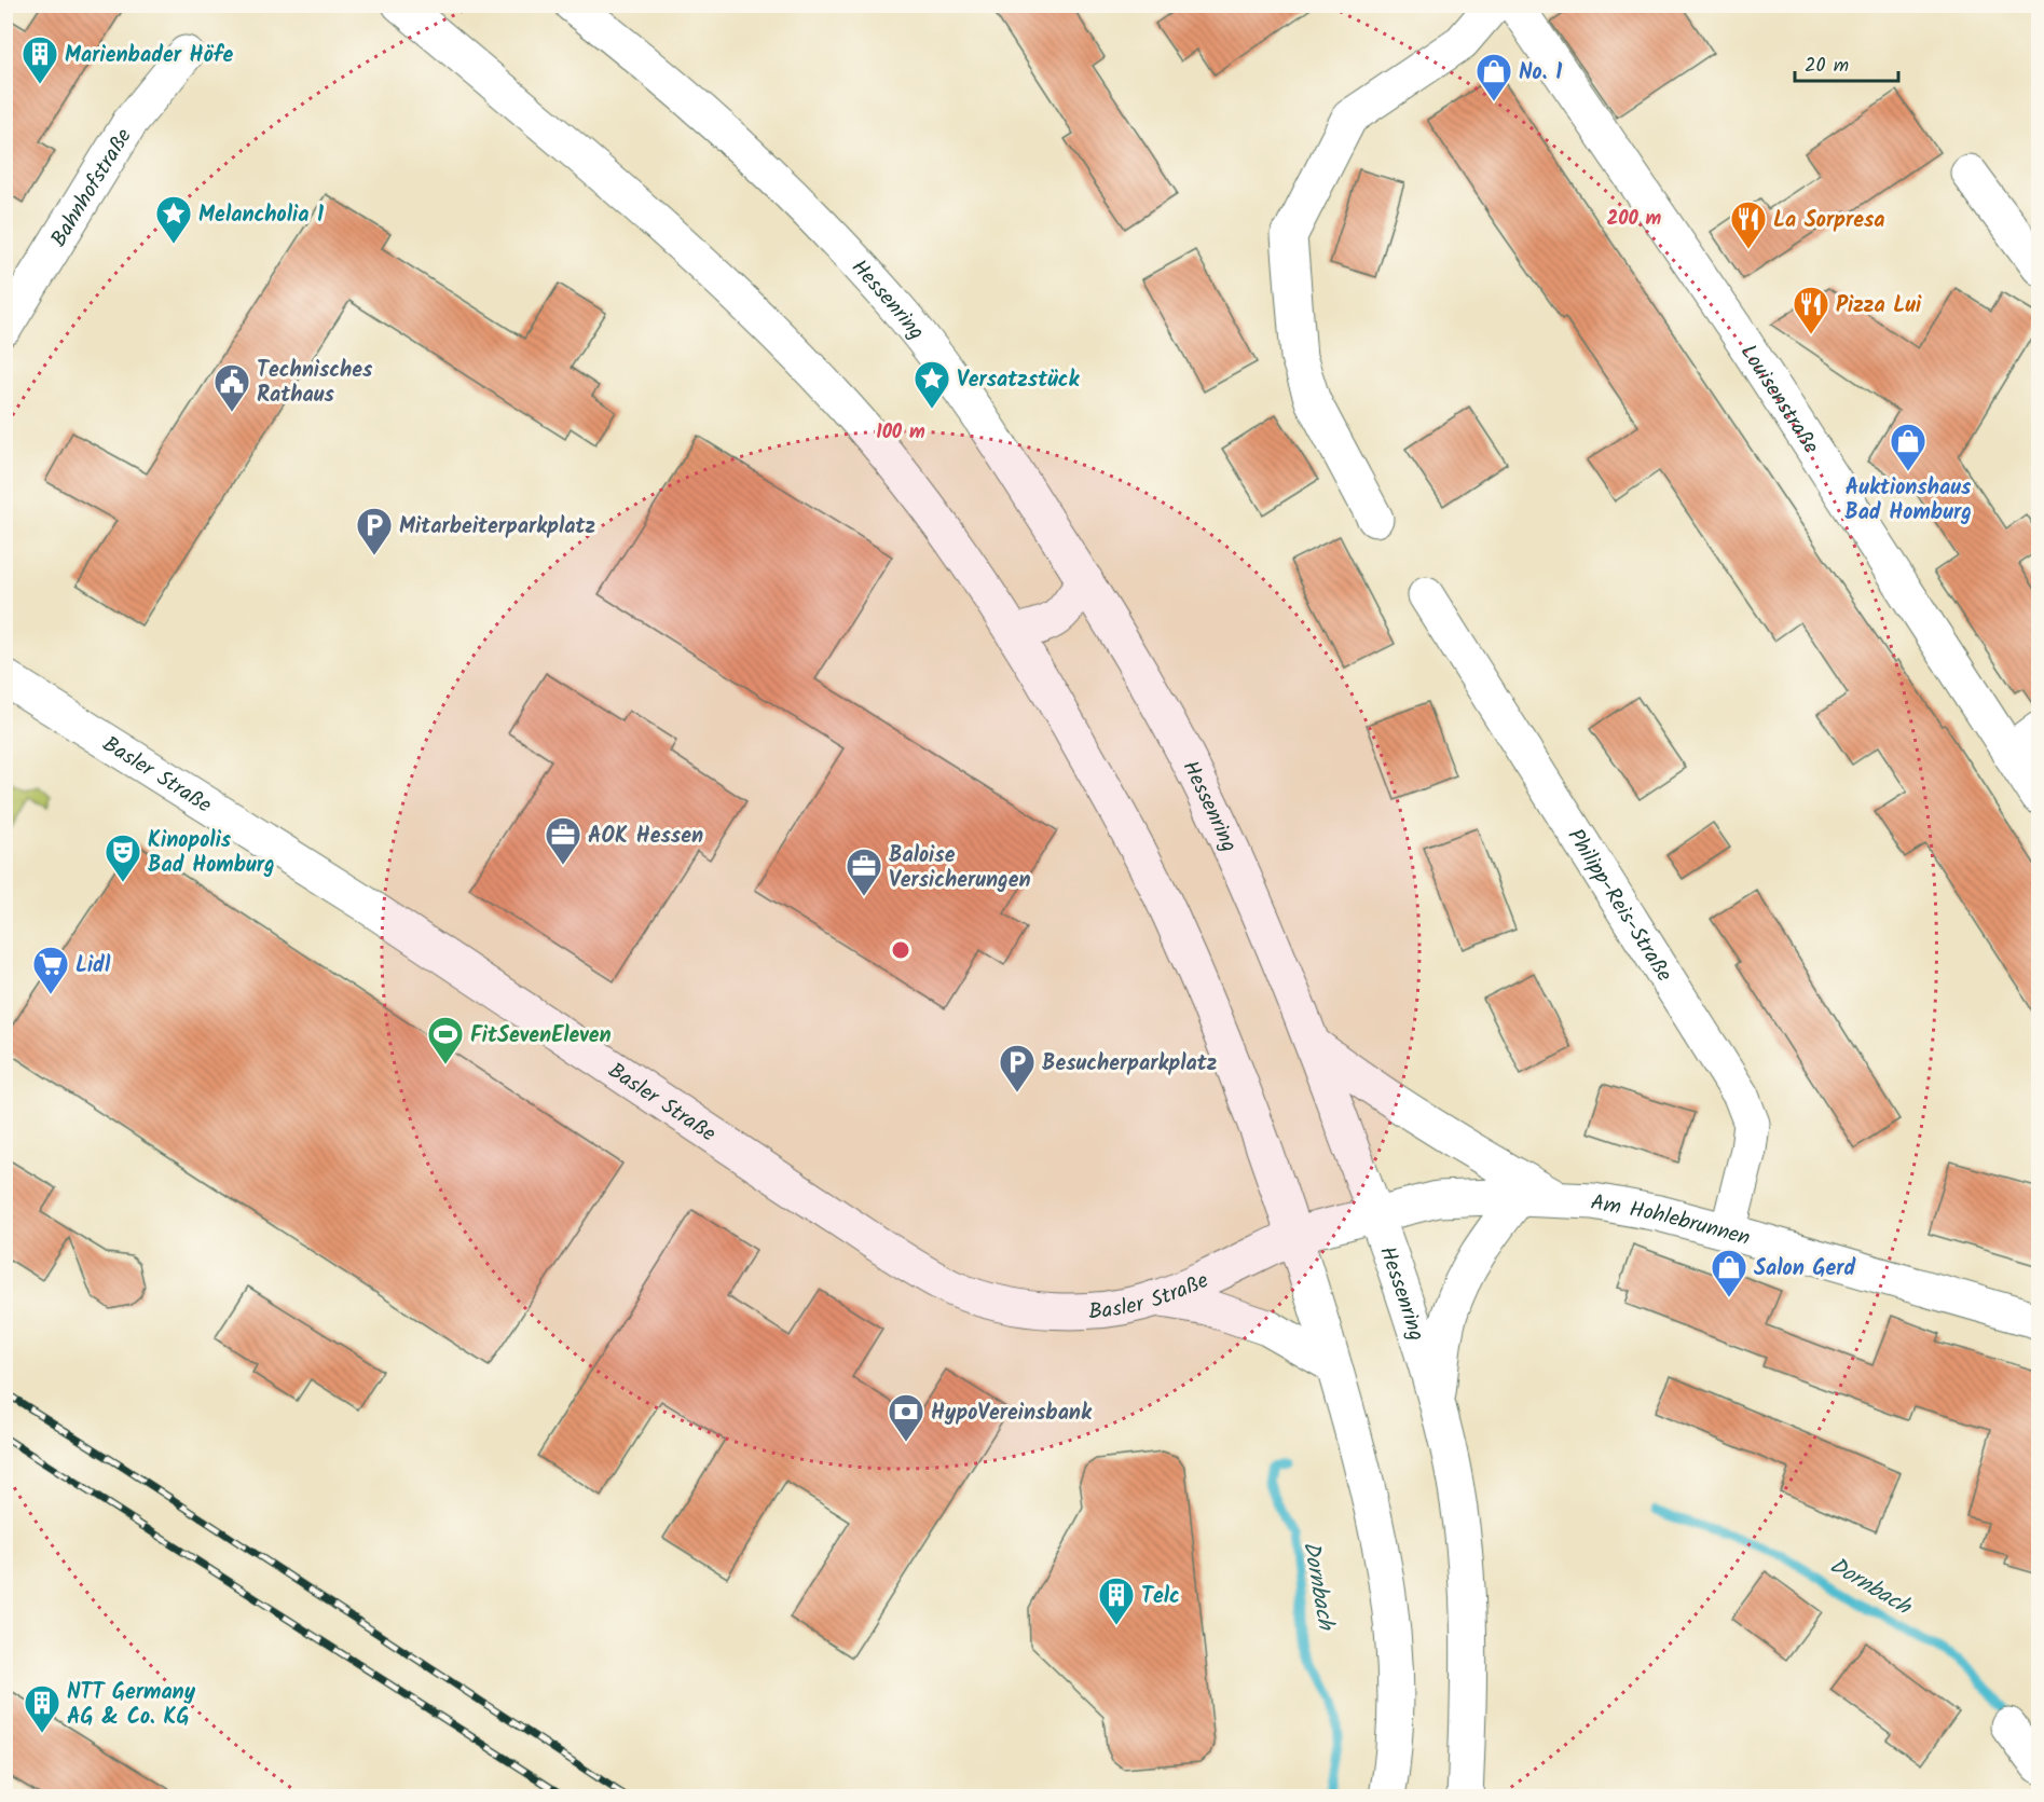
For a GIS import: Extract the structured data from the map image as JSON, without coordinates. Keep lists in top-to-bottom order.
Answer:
{
  "streets": {
    "street": [
      "Bahnhofstraße",
      "Hessenring",
      "Louisenstraße",
      "Basler Straße",
      "Philipp-Reis-Straße",
      "Am Hohlebrunnen"
    ]
  },
  "crossings": [
    ["Hessenring", "Am Hohlebrunnen"],
    ["Basler Straße", "Am Hohlebrunnen"],
    ["Philipp-Reis-Straße", "Am Hohlebrunnen"]
  ],
  "water": ["Dornbach"],
  "places": {
    "building": ["Marienbader Höfe", "Telc", "NTT Germany AG & Co. KG"],
    "shop": ["No. 1", "Auktionshaus Bad Homburg", "Salon Gerd"],
    "place": ["Melancholia 1", "Versatzstück"],
    "restaurant": ["La Sorpresa", "Pizza Lui"],
    "public building": ["Technisches Rathaus"],
    "parking": ["Mitarbeiterparkplatz", "Besucherparkplatz"],
    "office": ["AOK Hessen", "Baloise Versicherungen"],
    "theatre": ["Kinopolis Bad Homburg"],
    "supermarket": ["Lidl"],
    "sports": ["FitSevenEleven"],
    "bank": ["HypoVereinsbank"]
  },
  "scale_bar": "20 m",
  "rings": ["200 m", "100 m"]
}
